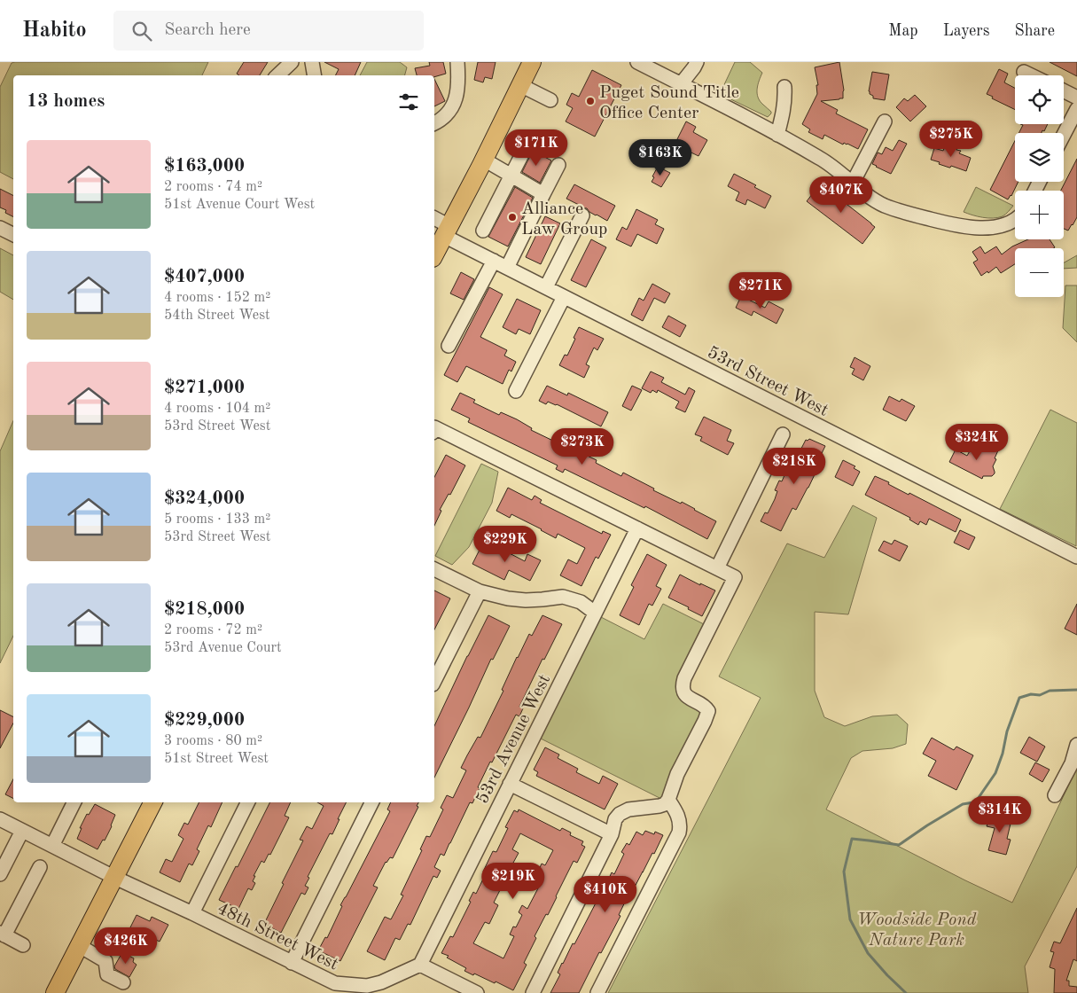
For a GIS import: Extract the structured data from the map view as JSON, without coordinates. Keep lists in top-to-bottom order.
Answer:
{
  "streets": {
    "street": ["53rd Street West", "53rd Avenue West", "48th Street West"]
  },
  "crossings": [
    ["53rd Avenue West", "48th Street West"]
  ],
  "parks": ["Woodside Pond Nature Park"],
  "places": ["Puget Sound Title Office Center", "Alliance Law Group"],
  "page": {
    "header": "Habito",
    "search": "Search here",
    "nav": ["Map", "Layers", "Share"],
    "map_buttons": ["+", "−"],
    "heading": "13 homes",
    "price": [
      "$275K",
      "$171K",
      "$163K",
      "$407K",
      "$271K",
      "$324K",
      "$273K",
      "$218K",
      "$229K",
      "$314K",
      "$219K",
      "$410K",
      "$426K"
    ],
    "list": [
      {
        "name": "$163,000",
        "note": "2 rooms · 74 m² · 51st Avenue Court West"
      },
      {
        "name": "$407,000",
        "note": "4 rooms · 152 m² · 54th Street West"
      },
      {
        "name": "$271,000",
        "note": "4 rooms · 104 m² · 53rd Street West"
      },
      {
        "name": "$324,000",
        "note": "5 rooms · 133 m² · 53rd Street West"
      },
      {
        "name": "$218,000",
        "note": "2 rooms · 72 m² · 53rd Avenue Court"
      },
      {
        "name": "$229,000",
        "note": "3 rooms · 80 m² · 51st Street West"
      }
    ]
  }
}
